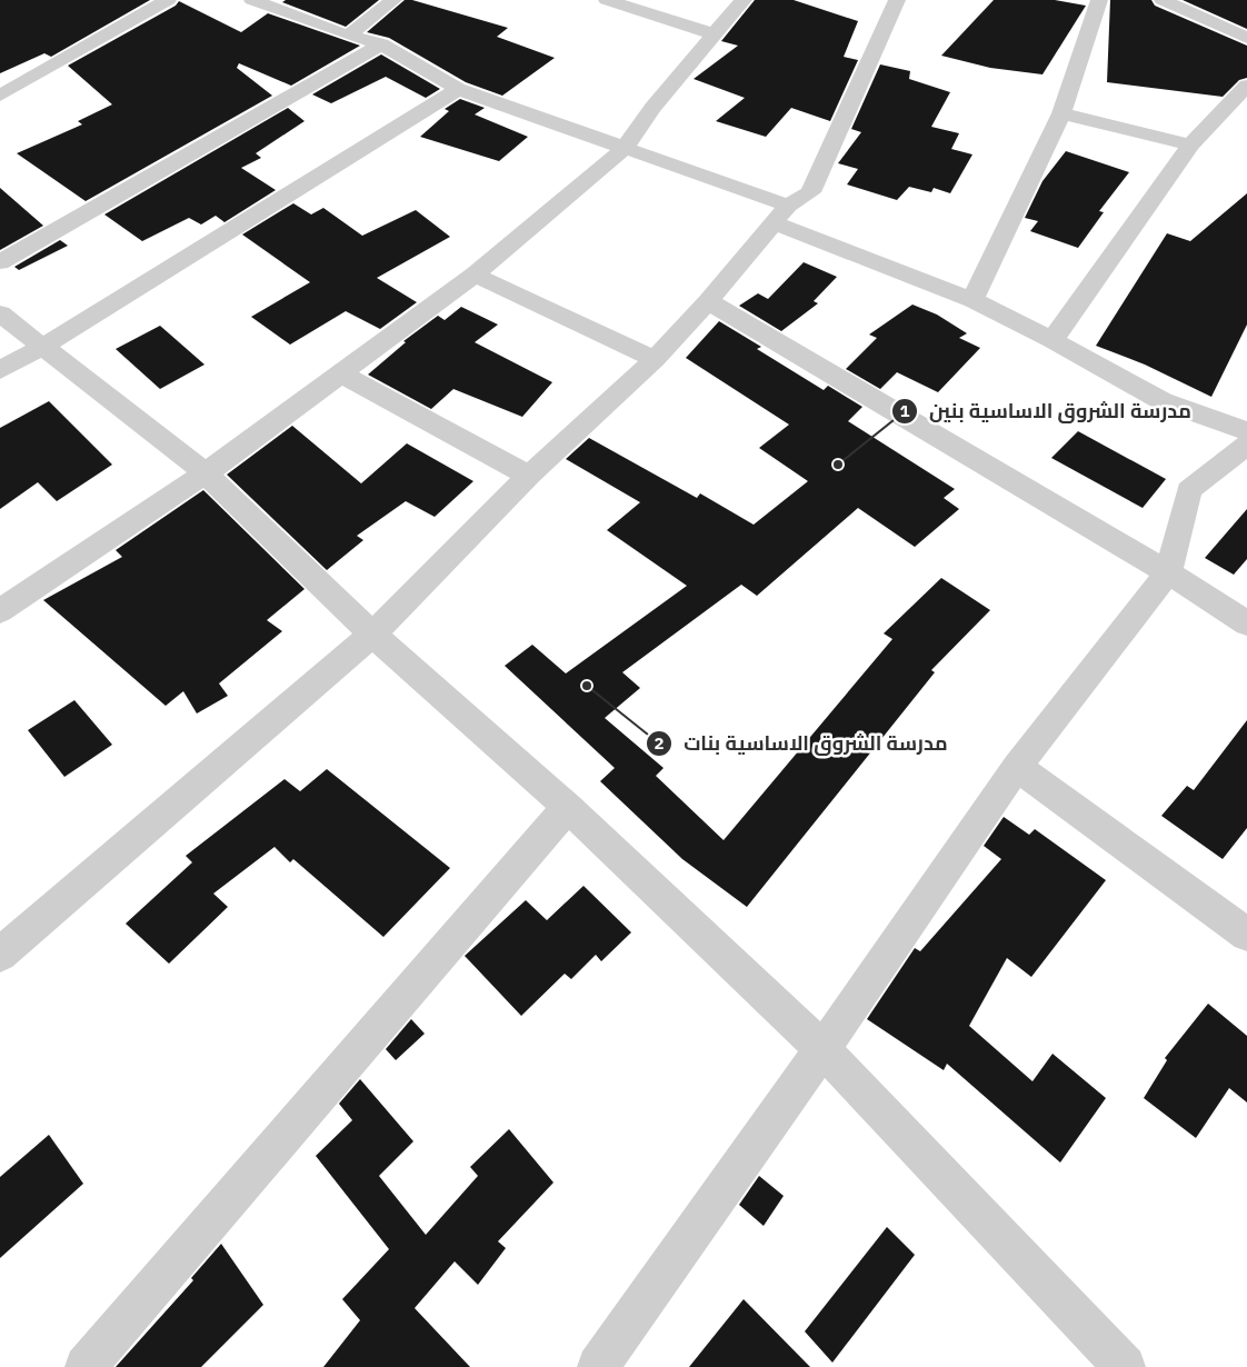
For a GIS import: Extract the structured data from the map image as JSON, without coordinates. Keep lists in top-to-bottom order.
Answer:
{
  "places": ["مدرسة الشروق الاساسية بنين", "مدرسة الشروق الاساسية بنات"]
}
